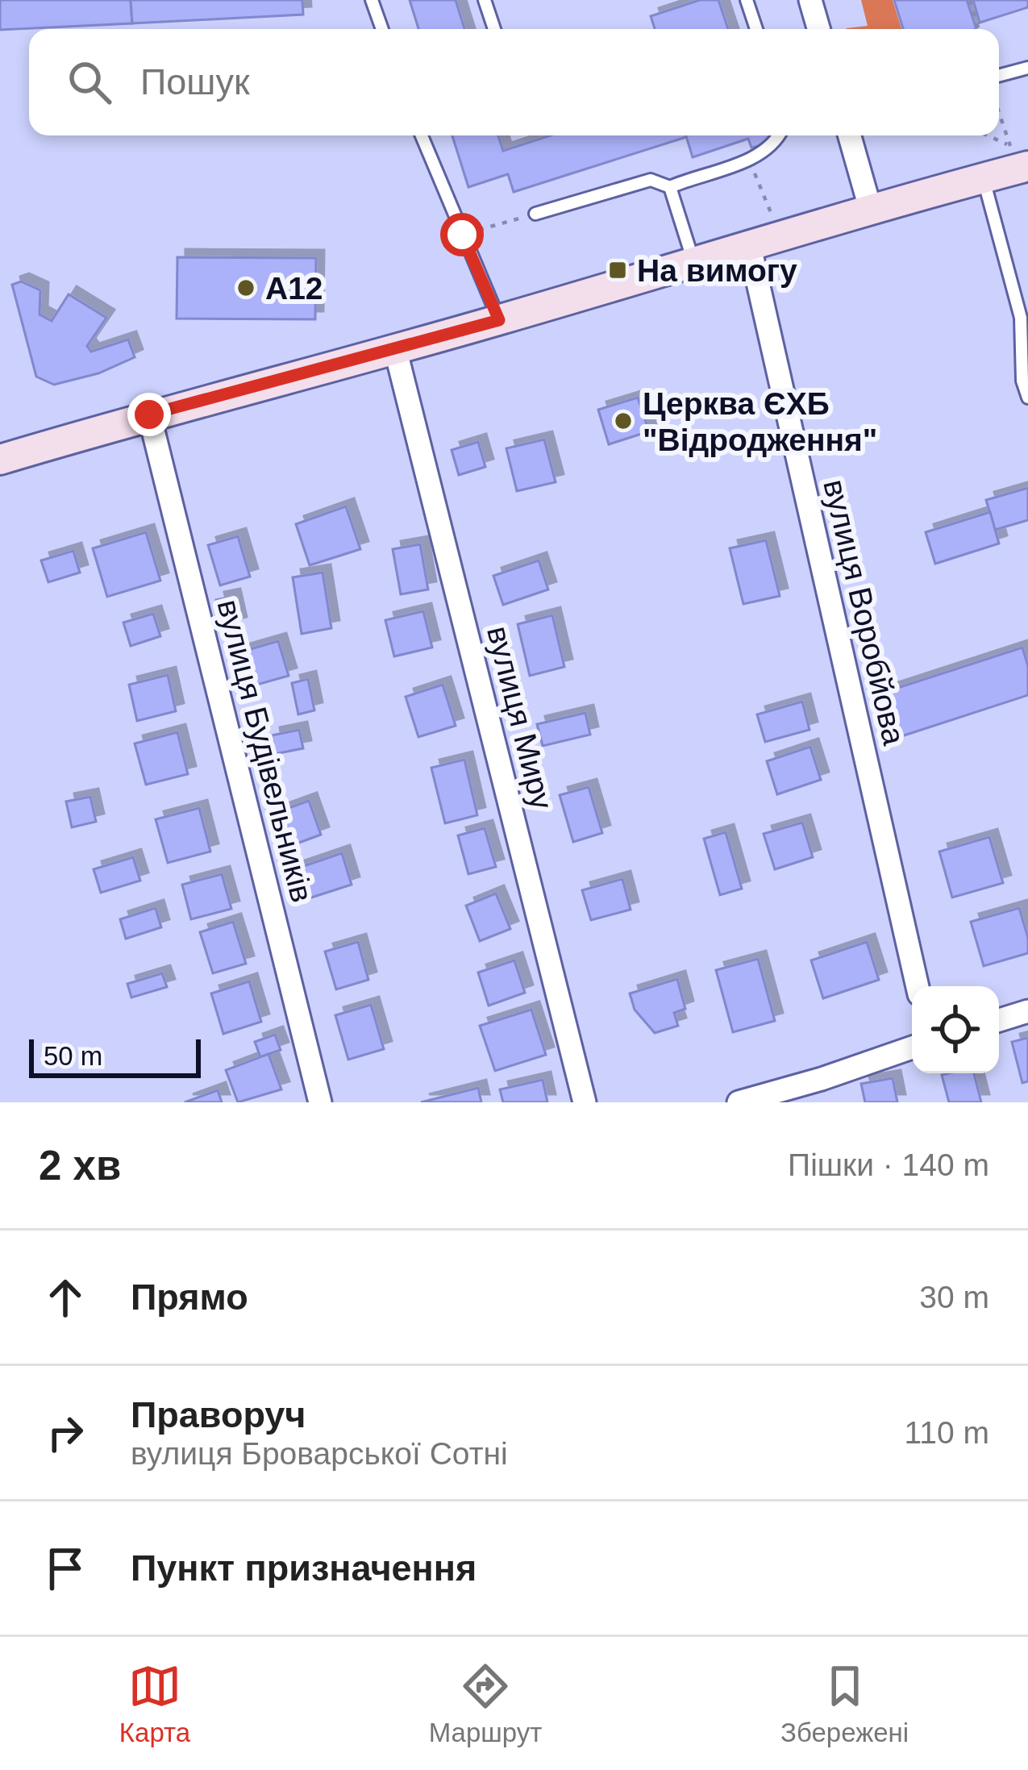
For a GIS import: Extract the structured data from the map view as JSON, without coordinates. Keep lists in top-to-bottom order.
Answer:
{
  "streets": {
    "street": ["вулиця Воробйова", "вулиця Миру", "вулиця Будівельників"]
  },
  "places": {
    "transit": ["На вимогу"],
    "other": ["А12", "Церква ЄХБ \"Відродження\""]
  },
  "scale_bar": "50 m",
  "page": {
    "search": "Пошук",
    "scale": "50 m",
    "heading": ["2 хв", "Пішки · 140 m"],
    "list": [
      ["Прямо", "30 m"],
      ["Праворуч", "вулиця Броварської Сотні", "110 m"],
      "Пункт призначення"
    ],
    "nav": ["Карта", "Маршрут", "Збережені"]
  }
}
